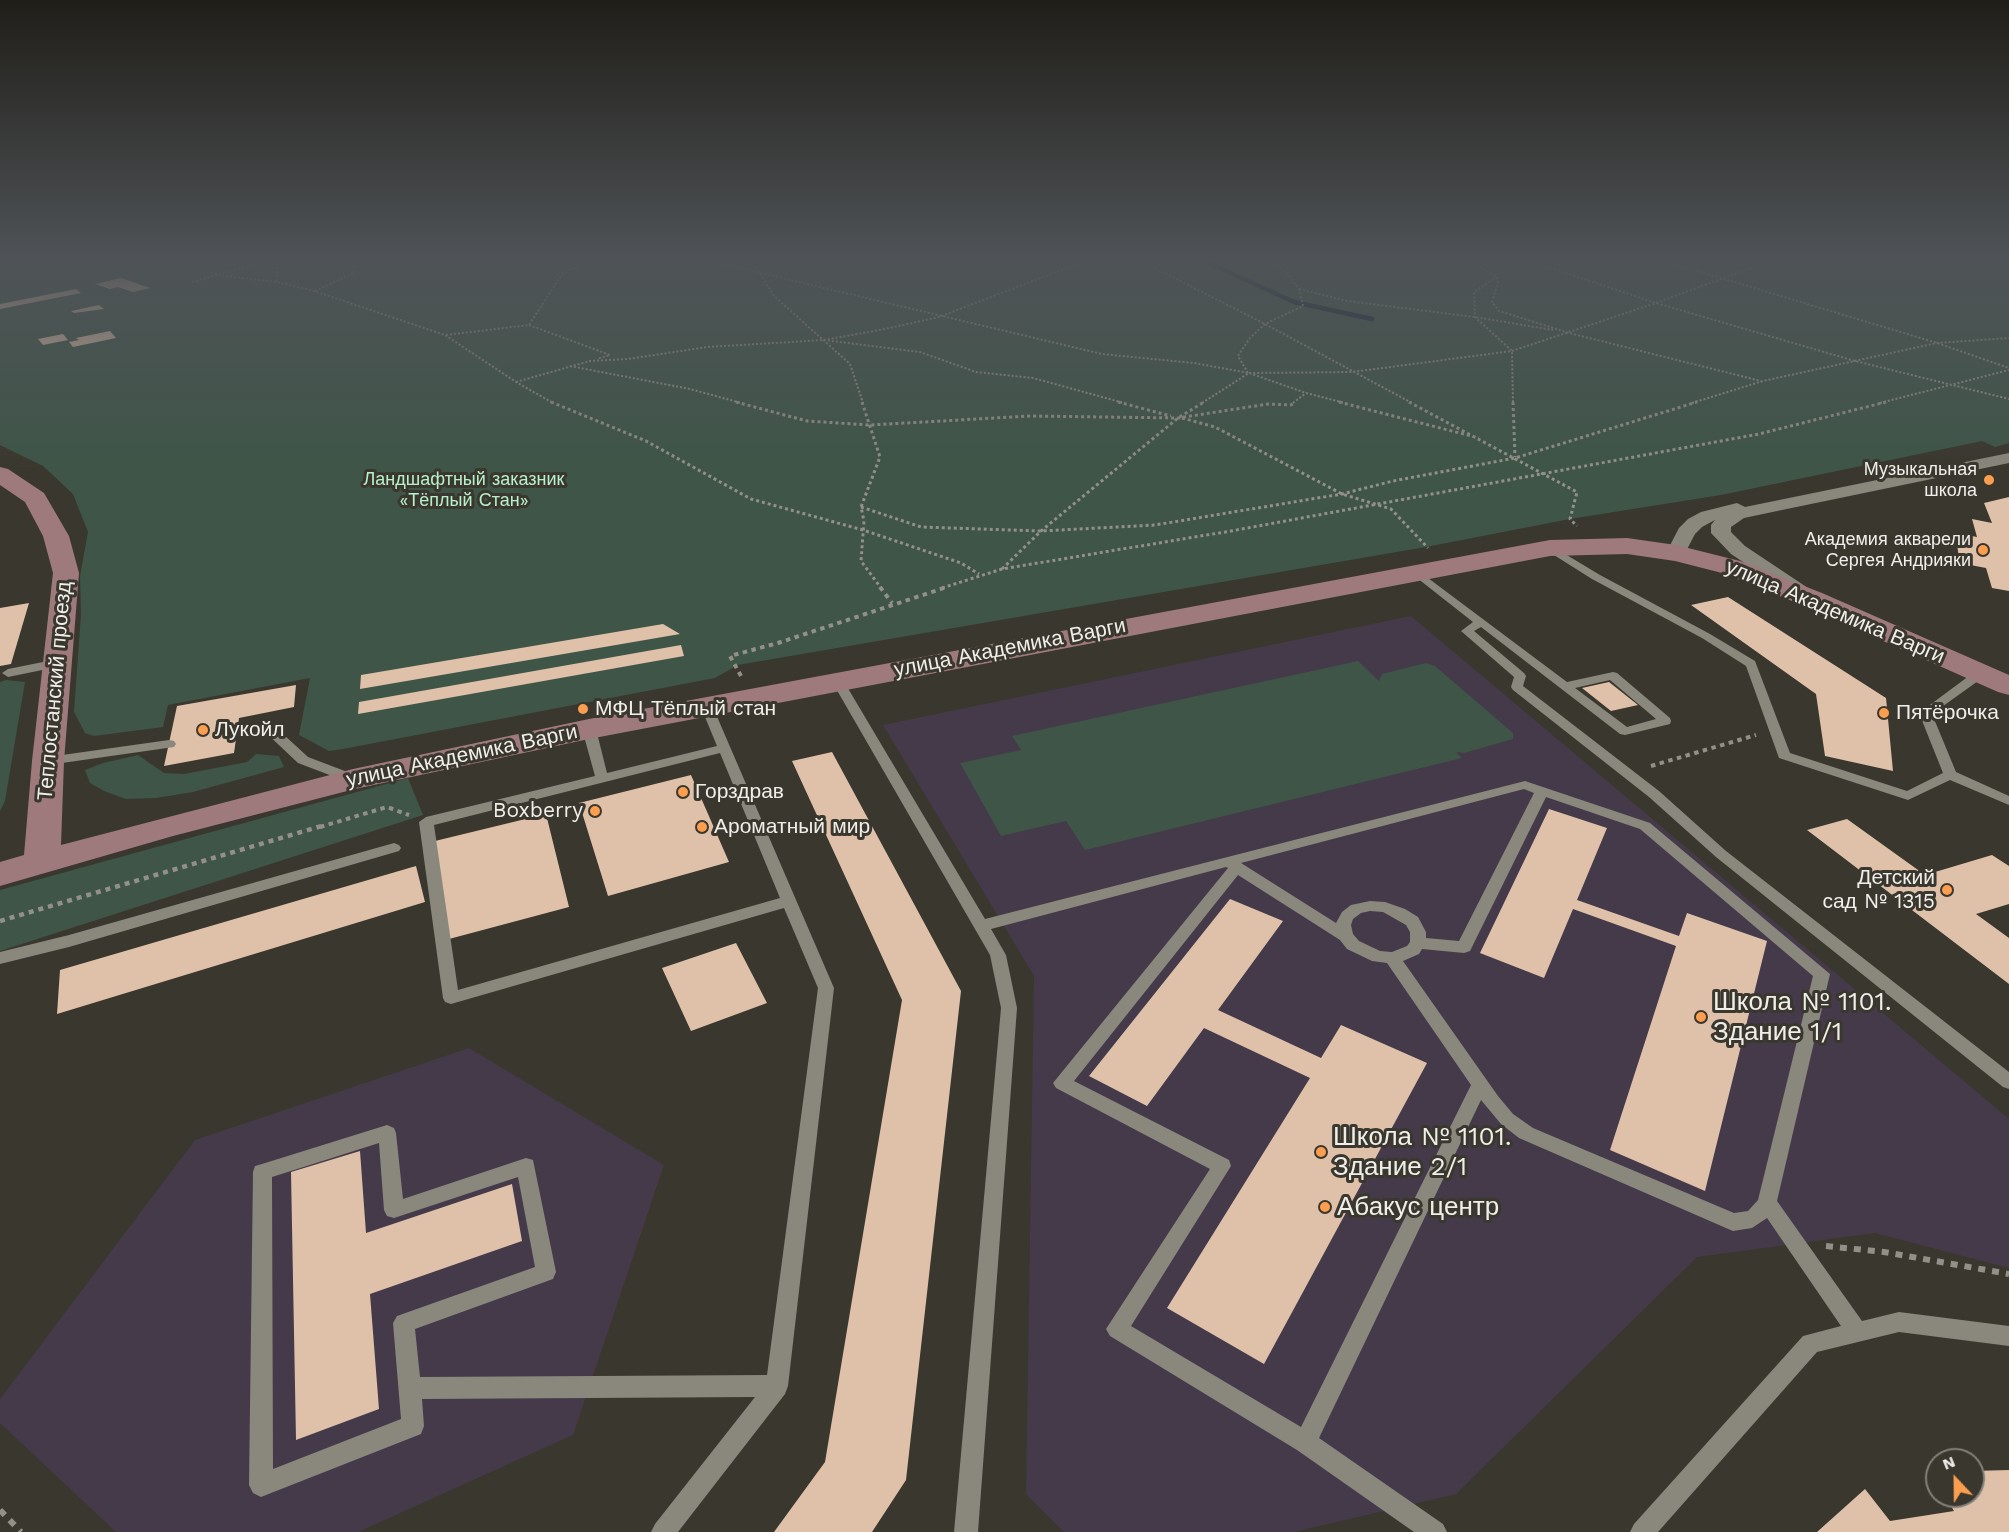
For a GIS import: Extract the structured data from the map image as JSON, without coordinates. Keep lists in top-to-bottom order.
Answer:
{
  "streets": {
    "street": ["улица Академика Варги", "Теплостанский проезд"]
  },
  "crossings": [
    ["улица Академика Варги", "Теплостанский проезд"]
  ],
  "parks": ["Ландшафтный заказник «Тёплый Стан»"],
  "places": [
    "Музыкальная школа",
    "Академия акварели Сергея Андрияки",
    "МФЦ Тёплый стан",
    "Пятёрочка",
    "Лукойл",
    "Горздрав",
    "Boxberry",
    "Ароматный мир",
    "Детский сад № 1315",
    "Школа № 1101. Здание 1/1",
    "Школа № 1101. Здание 2/1",
    "Абакус центр"
  ],
  "north": "top"
}
